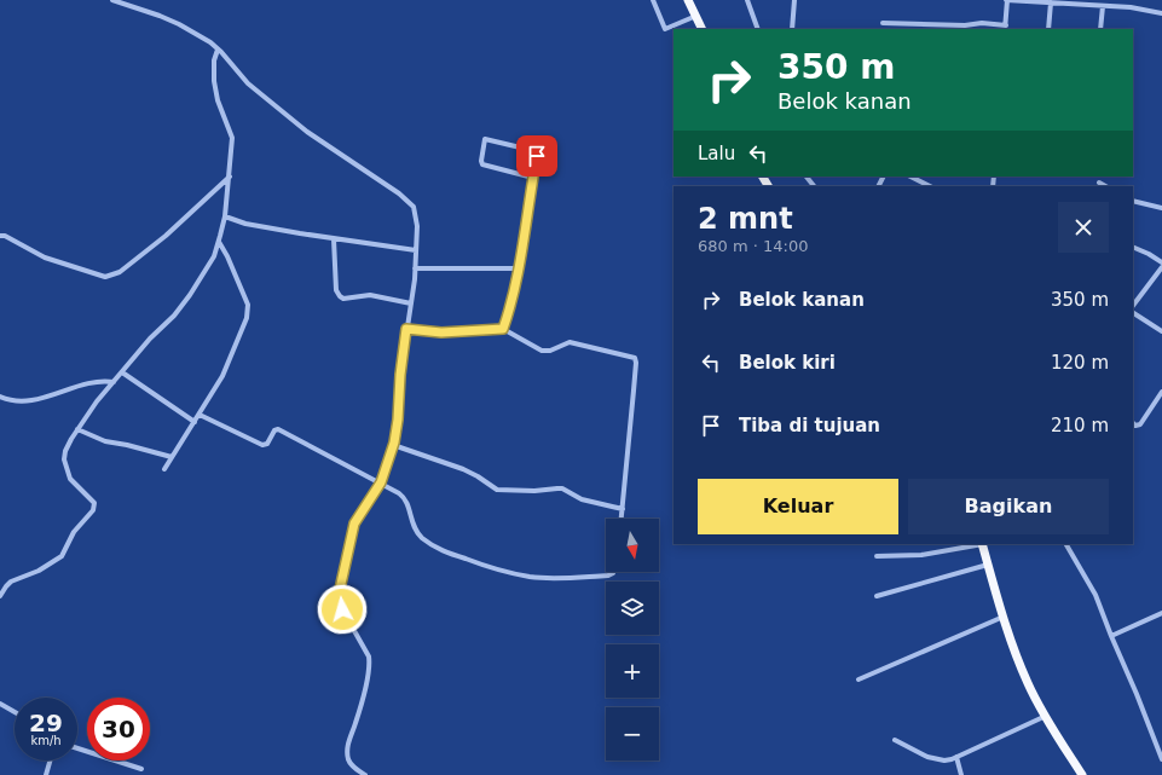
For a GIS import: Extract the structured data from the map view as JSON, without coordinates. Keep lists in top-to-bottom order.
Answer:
{
  "north": "bottom",
  "page": {
    "turn": ["350 m", "Belok kanan"],
    "then": "Lalu",
    "heading": ["2 mnt", "680 m · 14:00"],
    "list": [
      {
        "name": "Belok kanan",
        "value": "350 m"
      },
      {
        "name": "Belok kiri",
        "value": "120 m"
      },
      {
        "name": "Tiba di tujuan",
        "value": "210 m"
      }
    ],
    "buttons": ["Keluar", "Bagikan"],
    "map_buttons": ["+", "−"],
    "speed": "29 km/h",
    "limit": "30"
  }
}
